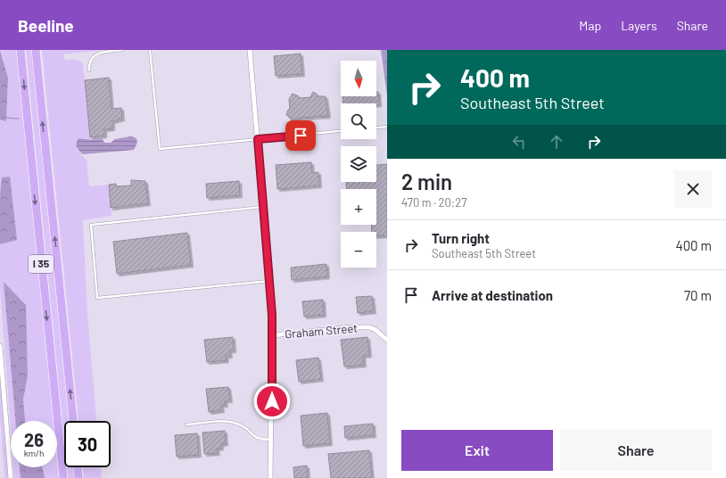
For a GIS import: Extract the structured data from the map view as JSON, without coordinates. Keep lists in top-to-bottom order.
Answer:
{
  "streets": {
    "highway": ["I 35"],
    "street": ["Graham Street"]
  },
  "north": "bottom",
  "page": {
    "header": "Beeline",
    "nav": ["Map", "Layers", "Share"],
    "turn": ["400 m", "Southeast 5th Street"],
    "map_buttons": ["+", "−"],
    "heading": ["2 min", "470 m · 20:27"],
    "list": [
      {
        "name": "Turn right",
        "note": "Southeast 5th Street",
        "value": "400 m"
      },
      {
        "name": "Arrive at destination",
        "value": "70 m"
      }
    ],
    "speed": "26 km/h",
    "limit": "30",
    "buttons": ["Exit", "Share"]
  }
}
